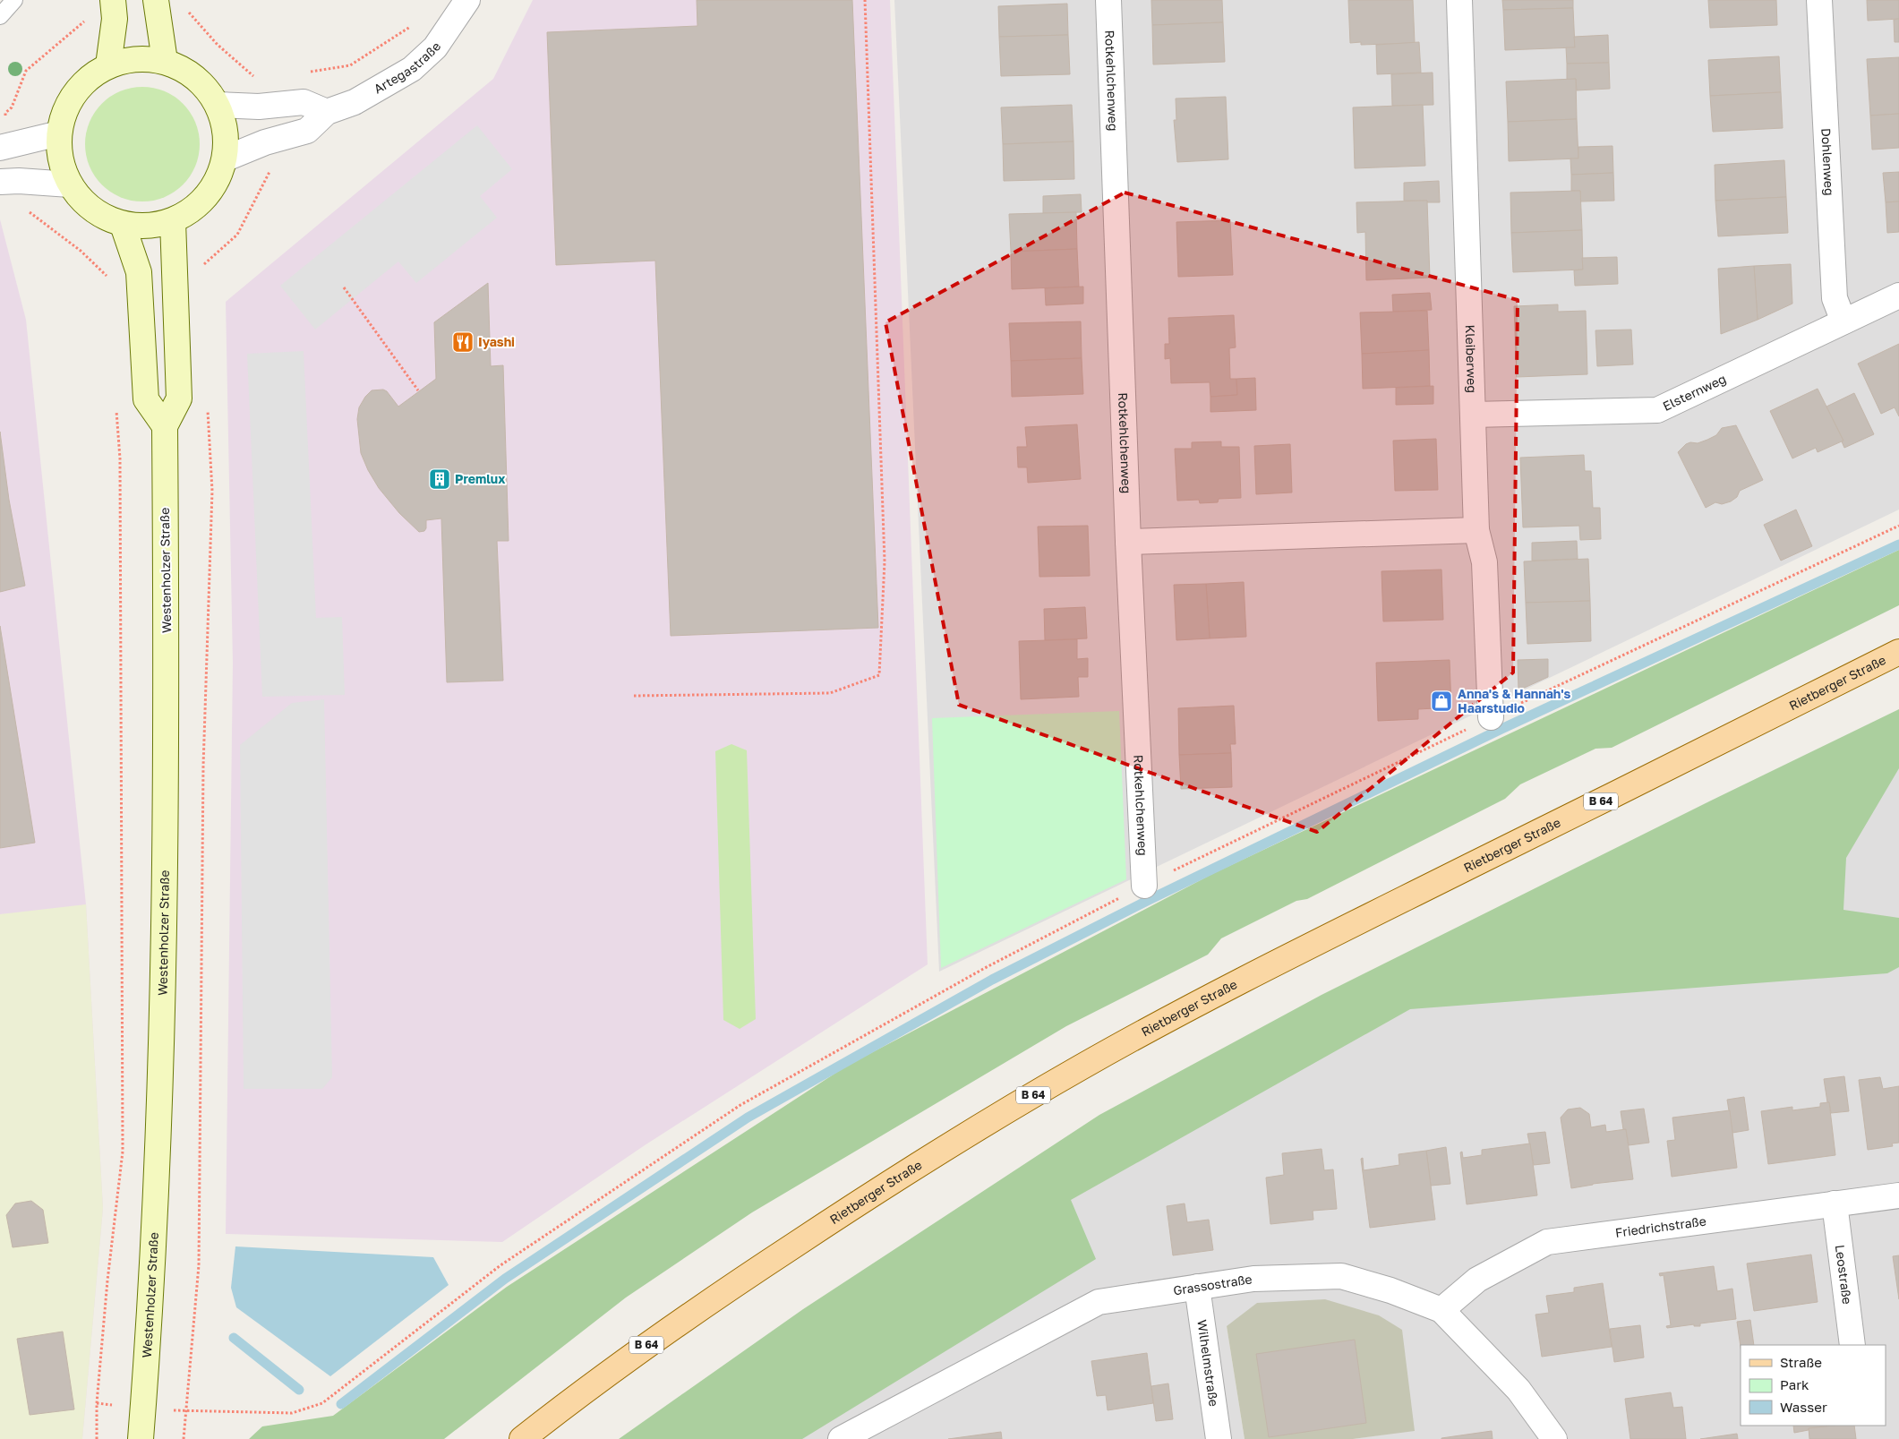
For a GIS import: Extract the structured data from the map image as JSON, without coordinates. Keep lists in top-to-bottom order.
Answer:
{
  "streets": {
    "main road": ["Westenholzer Straße", "Rietberger Straße", "B 64"],
    "street": [
      "Artegastraße",
      "Rotkehlchenweg",
      "Dohlenweg",
      "Kleiberweg",
      "Elsternweg",
      "Friedrichstraße",
      "Leostraße",
      "Grassostraße",
      "Wilhelmstraße"
    ]
  },
  "crossings": [
    ["Dohlenweg", "Elsternweg"],
    ["Kleiberweg", "Elsternweg"],
    ["Friedrichstraße", "Leostraße"],
    ["Friedrichstraße", "Grassostraße"],
    ["Grassostraße", "Wilhelmstraße"]
  ],
  "places": {
    "restaurant": ["Iyashi"],
    "building": ["Premlux"],
    "shop": ["Anna's & Hannah's Haarstudio"]
  },
  "legend": ["Straße", "Park", "Wasser"]
}
